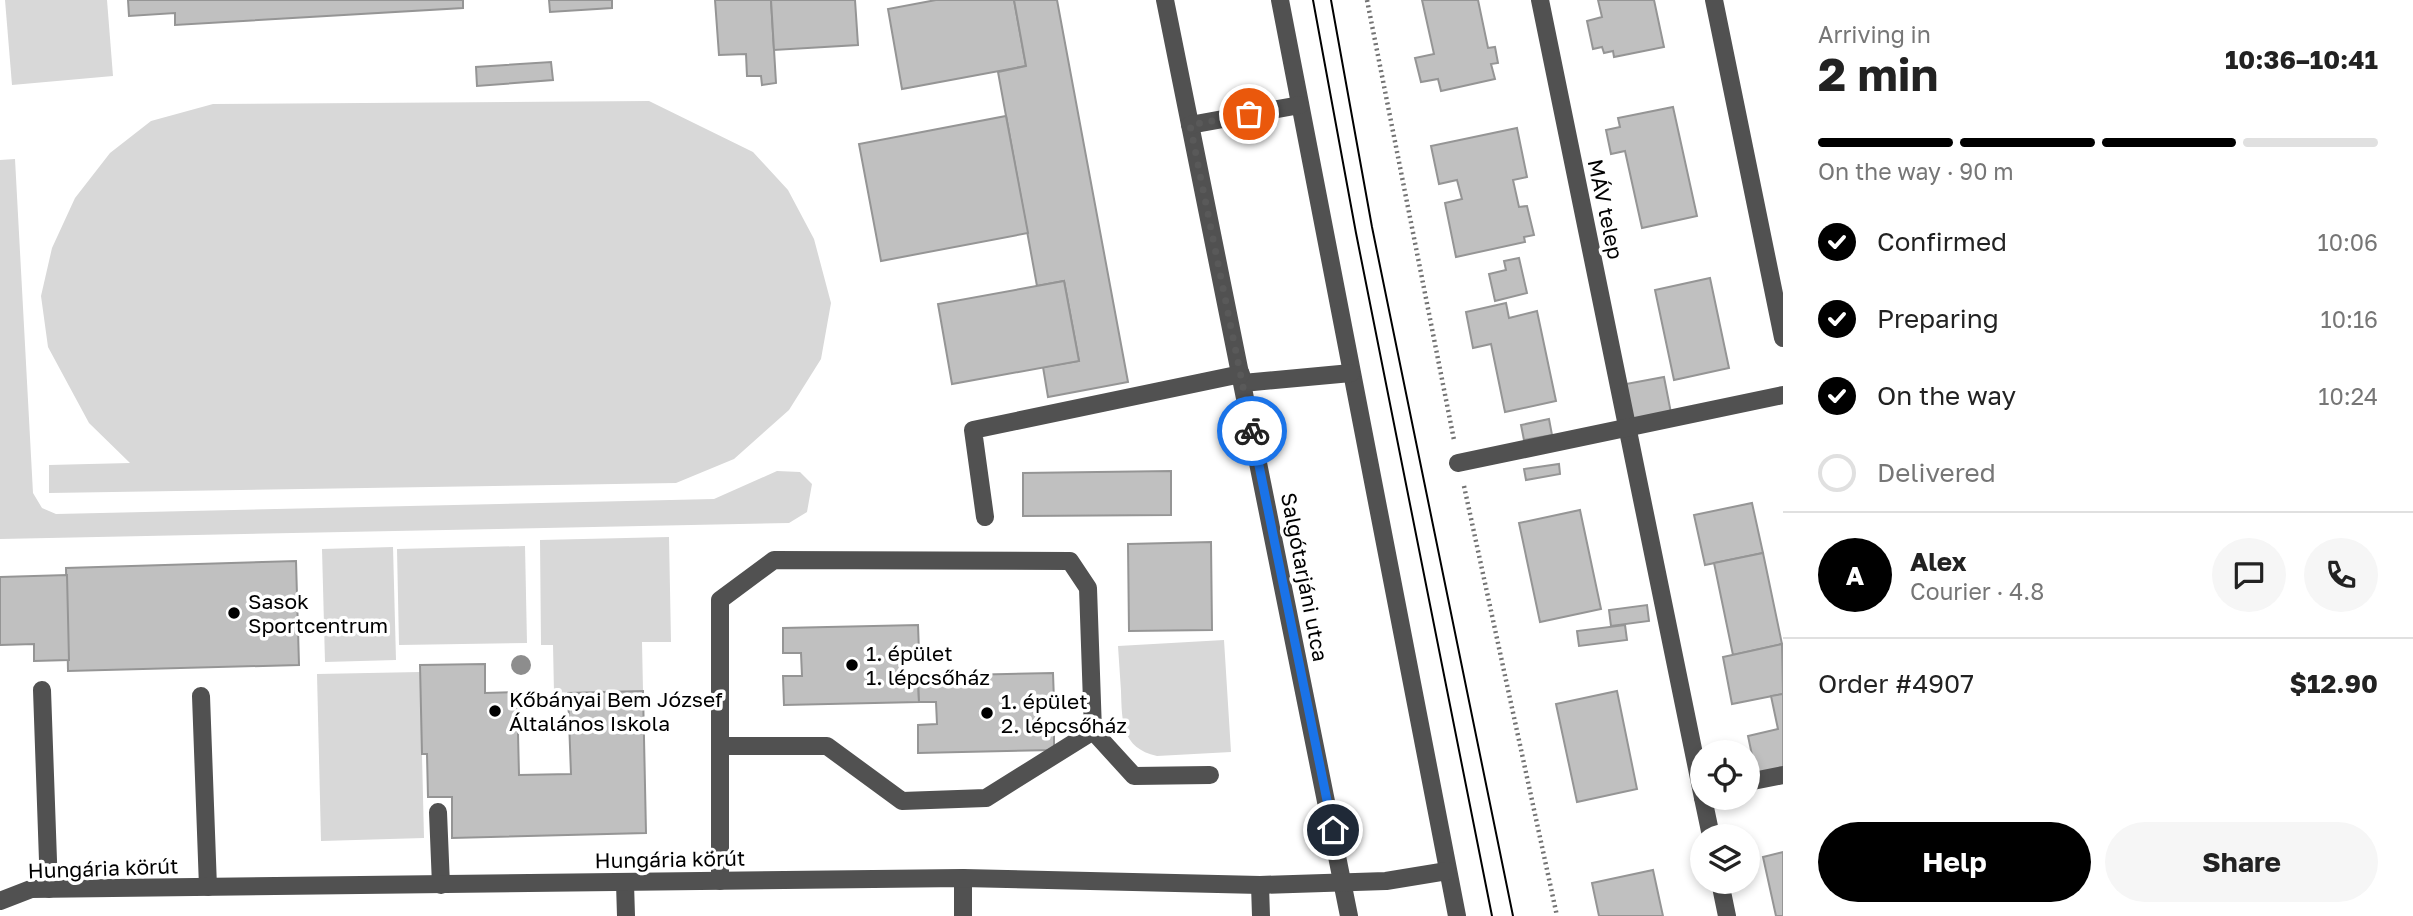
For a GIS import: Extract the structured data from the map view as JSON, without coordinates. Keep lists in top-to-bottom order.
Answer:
{
  "streets": {
    "street": ["MÁV telep", "Salgótarjáni utca", "Hungária körút"]
  },
  "crossings": [
    ["Salgótarjáni utca", "Hungária körút"]
  ],
  "places": [
    "Sasok Sportcentrum",
    "1. épület 1. lépcsőház",
    "Kőbányai Bem József Általános Iskola",
    "1. épület 2. lépcsőház"
  ],
  "page": {
    "heading": ["2 min", "Arriving in", "10:36–10:41"],
    "panel": [
      "Alex",
      "Courier · 4.8",
      "Order #4907",
      "$12.90"
    ],
    "bar": "On the way · 90 m",
    "list": [
      ["Confirmed", "10:06"],
      ["Preparing", "10:16"],
      ["On the way", "10:24"],
      "Delivered"
    ],
    "round": "A",
    "buttons": ["Help", "Share"]
  }
}
